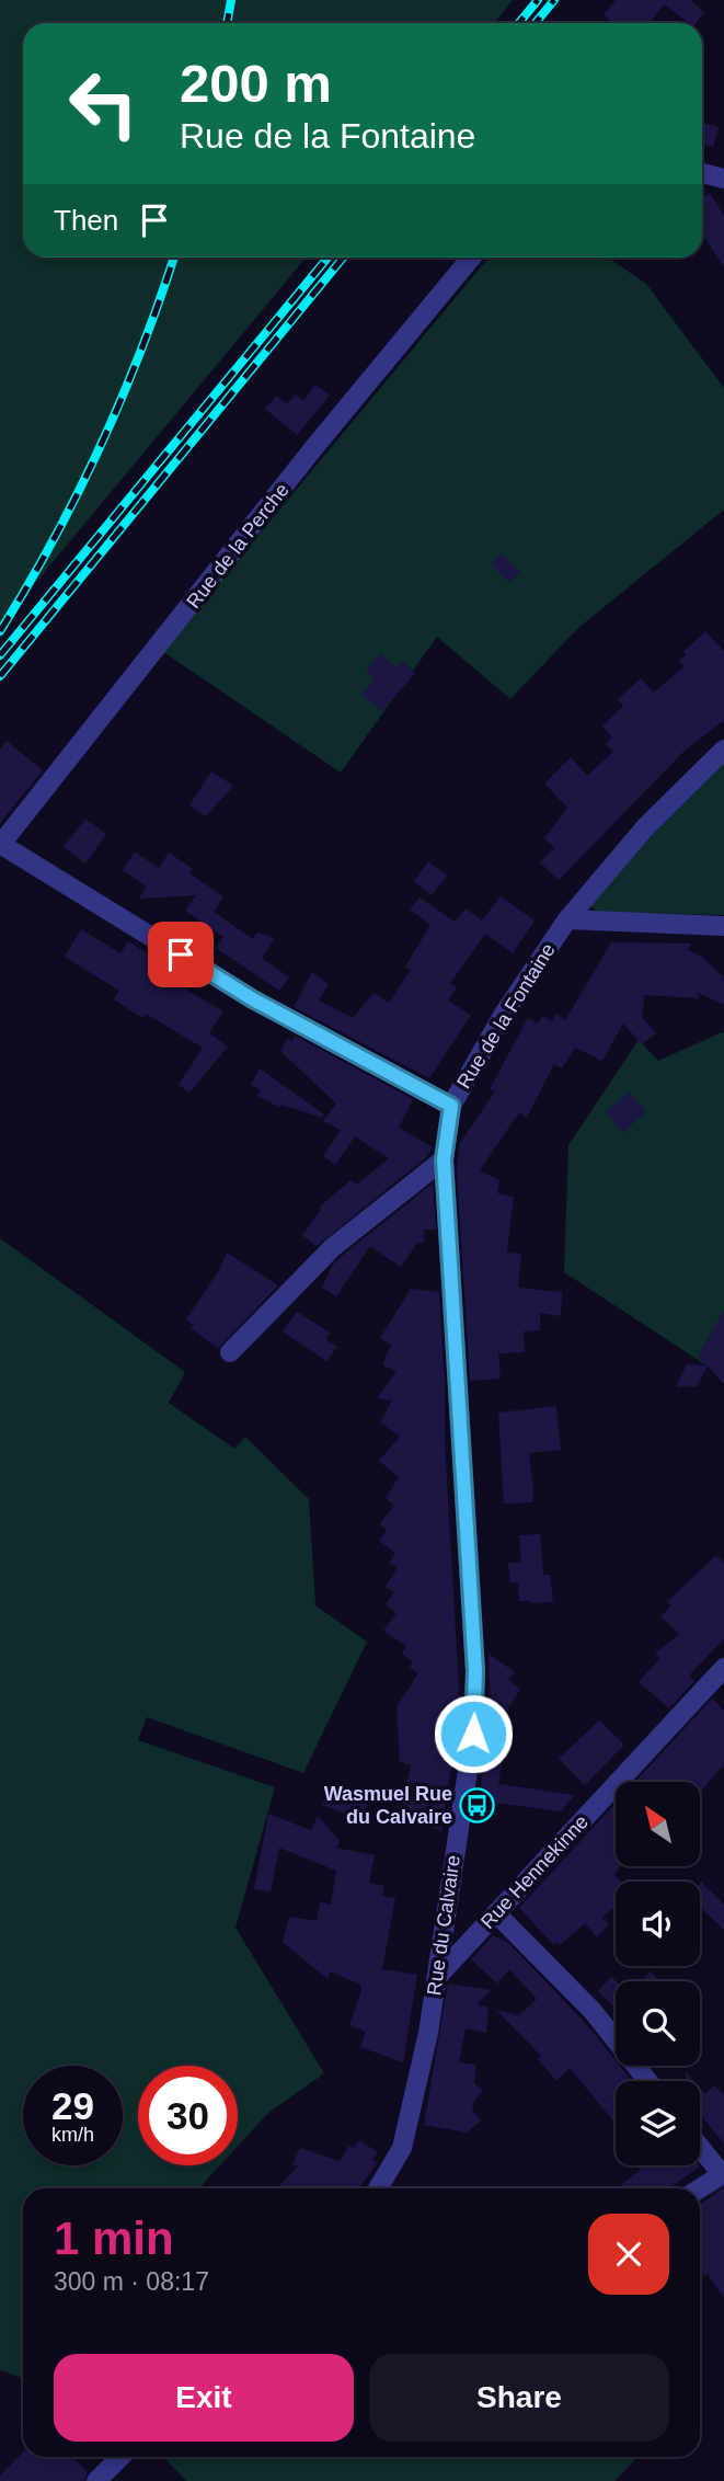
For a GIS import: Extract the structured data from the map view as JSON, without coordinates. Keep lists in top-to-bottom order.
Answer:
{
  "streets": {
    "street": [
      "Rue de la Perche",
      "Rue de la Fontaine",
      "Rue Hennekinne",
      "Rue du Calvaire"
    ]
  },
  "crossings": [
    ["Rue de la Perche", "Rue de la Fontaine"],
    ["Rue de la Fontaine", "Rue du Calvaire"],
    ["Rue Hennekinne", "Rue du Calvaire"]
  ],
  "places": {
    "bus stop": ["Wasmuel Rue du Calvaire"]
  },
  "north": "top left",
  "page": {
    "turn": ["200 m", "Rue de la Fontaine"],
    "then": "Then",
    "speed": "29 km/h",
    "limit": "30",
    "heading": ["1 min", "300 m · 08:17"],
    "buttons": ["Exit", "Share"]
  }
}
